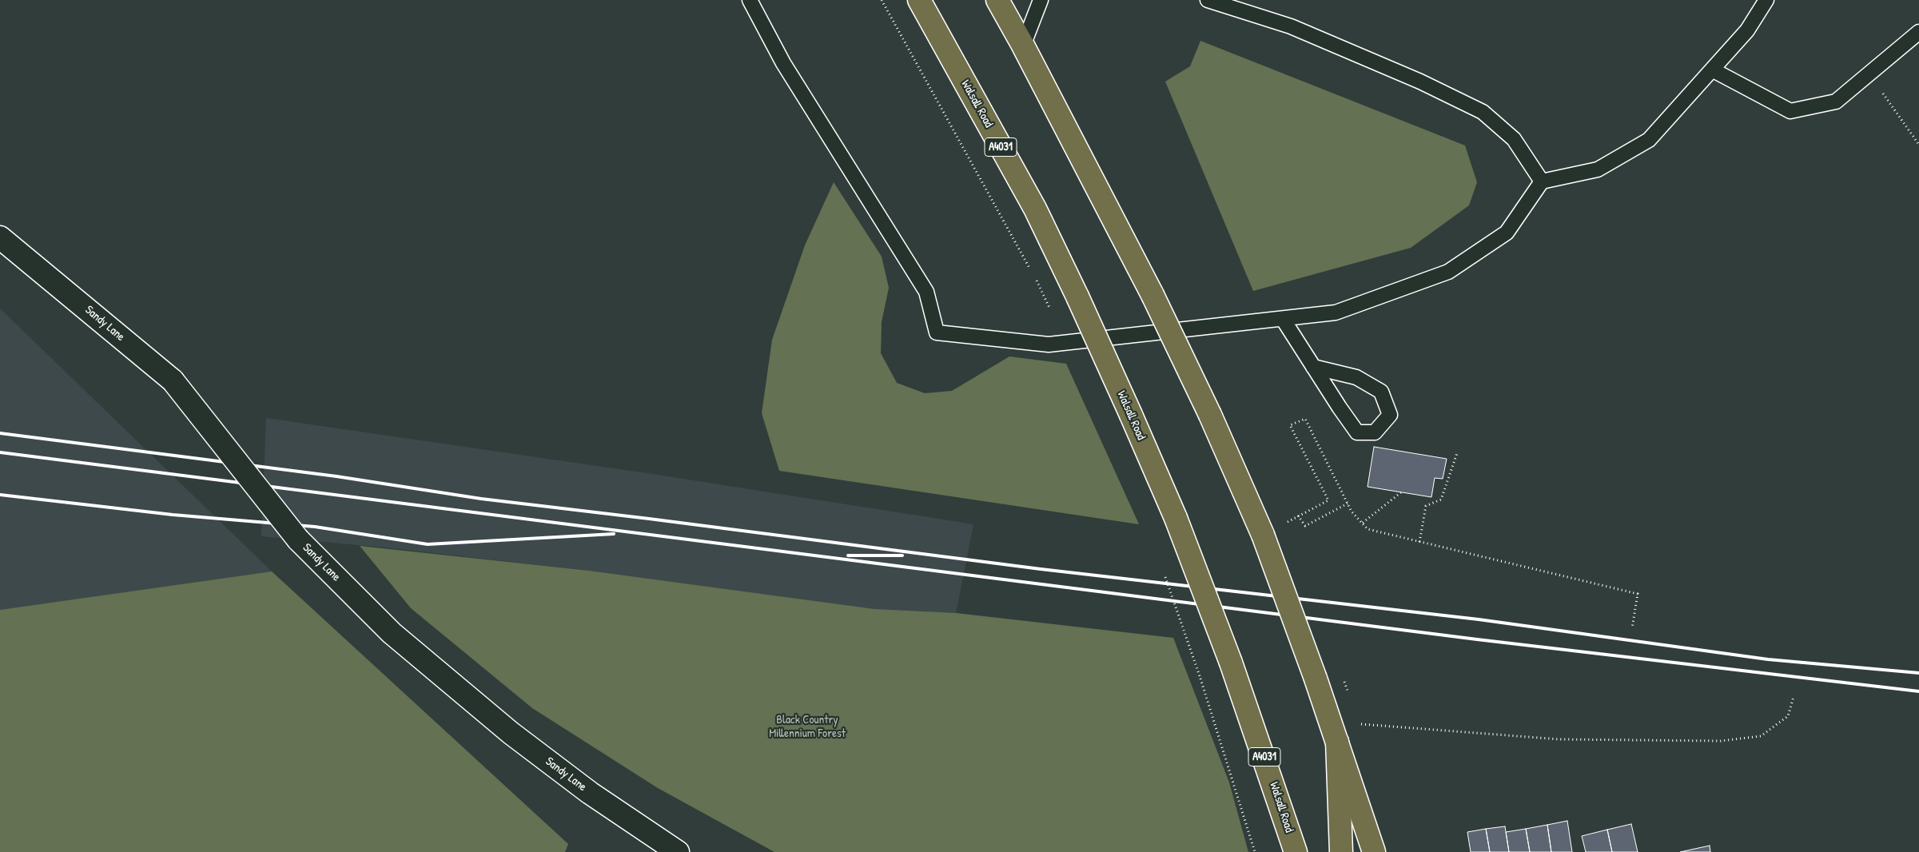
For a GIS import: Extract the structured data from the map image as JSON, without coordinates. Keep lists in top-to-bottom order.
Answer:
{
  "streets": {
    "main road": ["Walsall Road", "A4031"],
    "street": ["Sandy Lane"]
  },
  "parks": ["Black Country Millennium Forest"]
}
